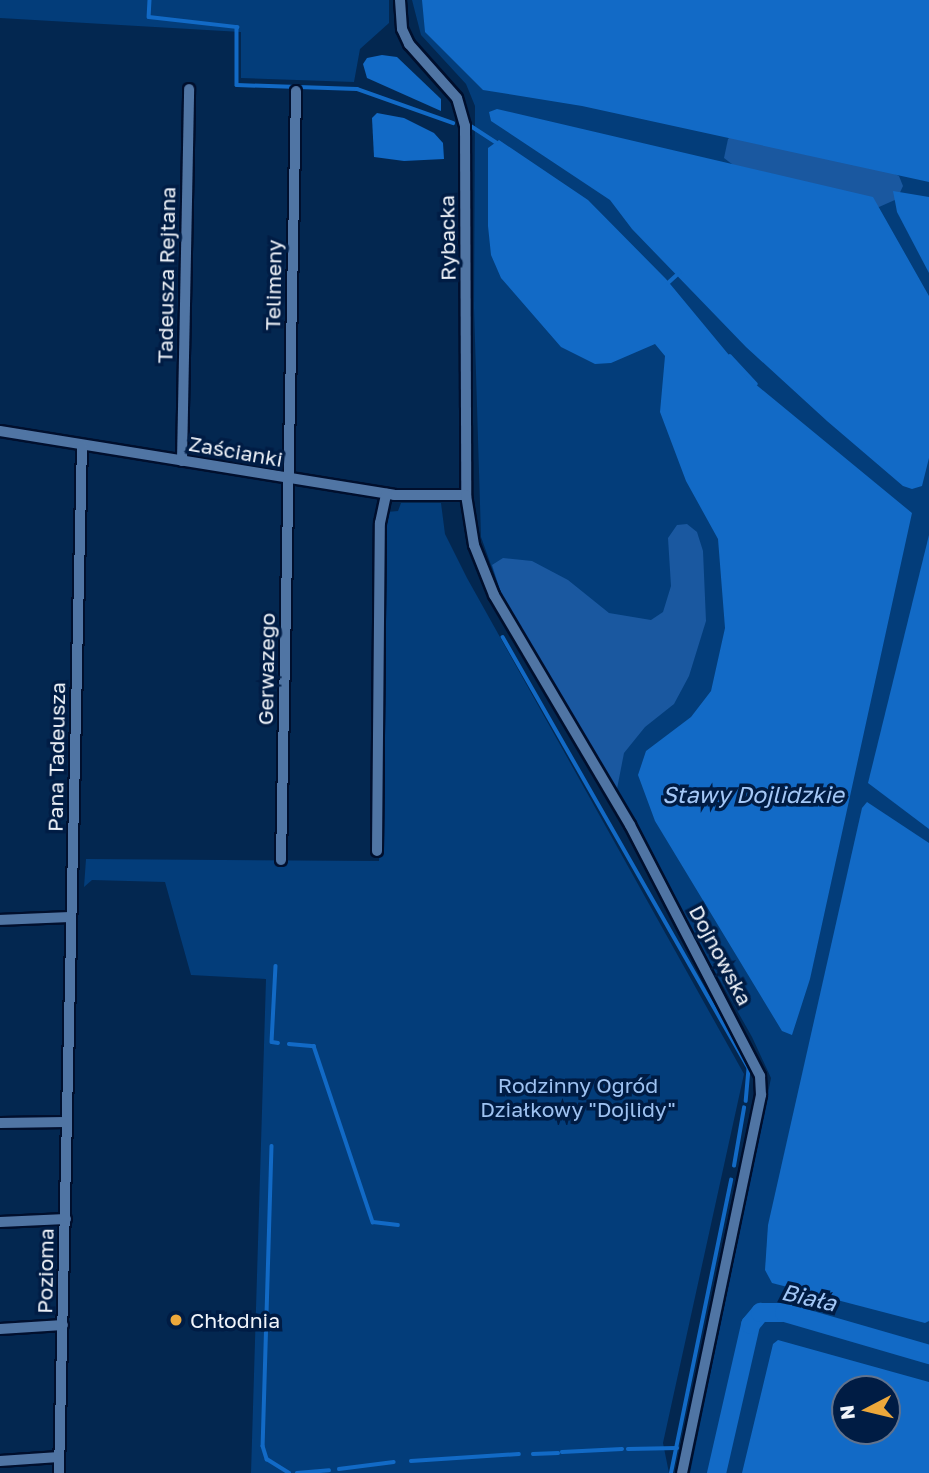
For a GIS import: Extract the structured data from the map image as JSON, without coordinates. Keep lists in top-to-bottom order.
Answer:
{
  "streets": {
    "street": [
      "Rybacka",
      "Tadeusza Rejtana",
      "Telimeny",
      "Zaścianki",
      "Gerwazego",
      "Pana Tadeusza",
      "Dojnowska",
      "Pozioma"
    ]
  },
  "crossings": [
    ["Rybacka", "Zaścianki"],
    ["Rybacka", "Dojnowska"],
    ["Tadeusza Rejtana", "Zaścianki"],
    ["Telimeny", "Zaścianki"],
    ["Telimeny", "Gerwazego"],
    ["Zaścianki", "Gerwazego"],
    ["Zaścianki", "Pana Tadeusza"],
    ["Zaścianki", "Dojnowska"],
    ["Pana Tadeusza", "Pozioma"]
  ],
  "water": ["Stawy Dojlidzkie", "Biała"],
  "parks": ["Rodzinny Ogród Działkowy \"Dojlidy\""],
  "places": ["Chłodnia"],
  "north": "left"
}
